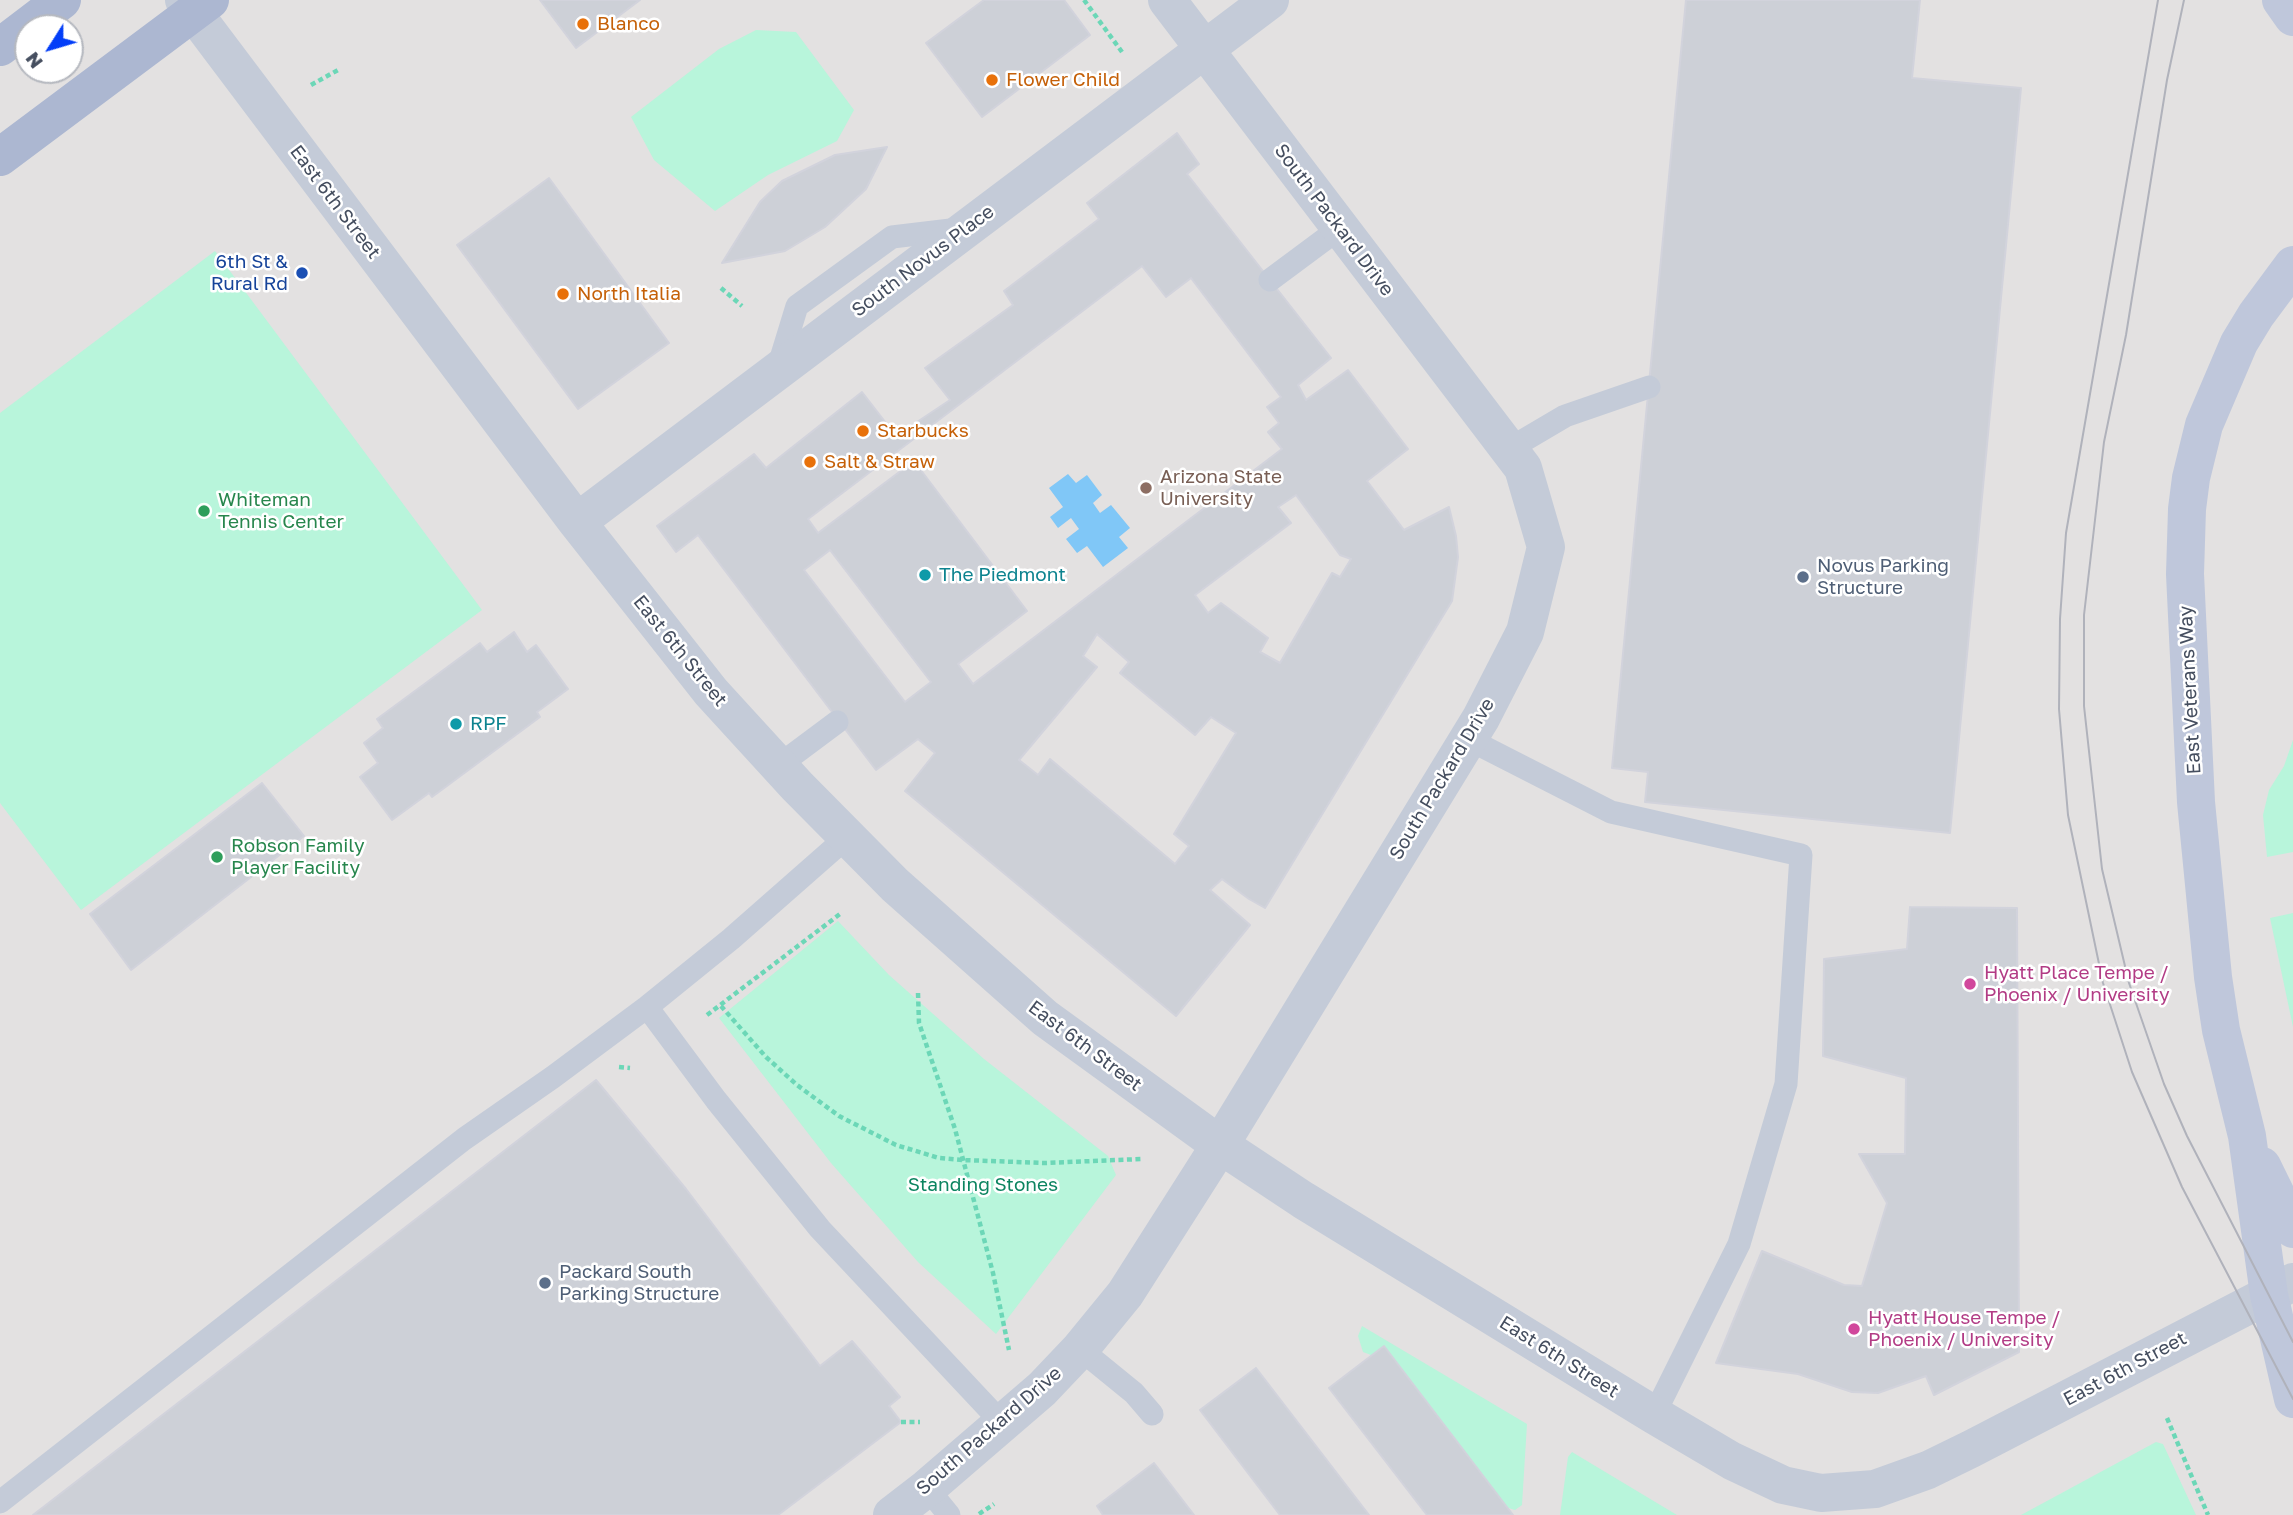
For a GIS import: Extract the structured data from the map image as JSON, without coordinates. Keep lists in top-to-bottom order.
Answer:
{
  "streets": {
    "street": [
      "East 6th Street",
      "South Packard Drive",
      "South Novus Place",
      "East Veterans Way"
    ]
  },
  "crossings": [
    ["East 6th Street", "South Packard Drive"],
    ["East 6th Street", "South Novus Place"],
    ["East 6th Street", "East Veterans Way"],
    ["South Packard Drive", "South Novus Place"]
  ],
  "parks": ["Standing Stones"],
  "places": [
    "Blanco",
    "Flower Child",
    "6th St & Rural Rd",
    "North Italia",
    "Starbucks",
    "Salt & Straw",
    "Arizona State University",
    "Whiteman Tennis Center",
    "The Piedmont",
    "Novus Parking Structure",
    "RPF",
    "Robson Family Player Facility",
    "Hyatt Place Tempe / Phoenix / University",
    "Packard South Parking Structure",
    "Hyatt House Tempe / Phoenix / University"
  ],
  "north": "bottom left"
}
